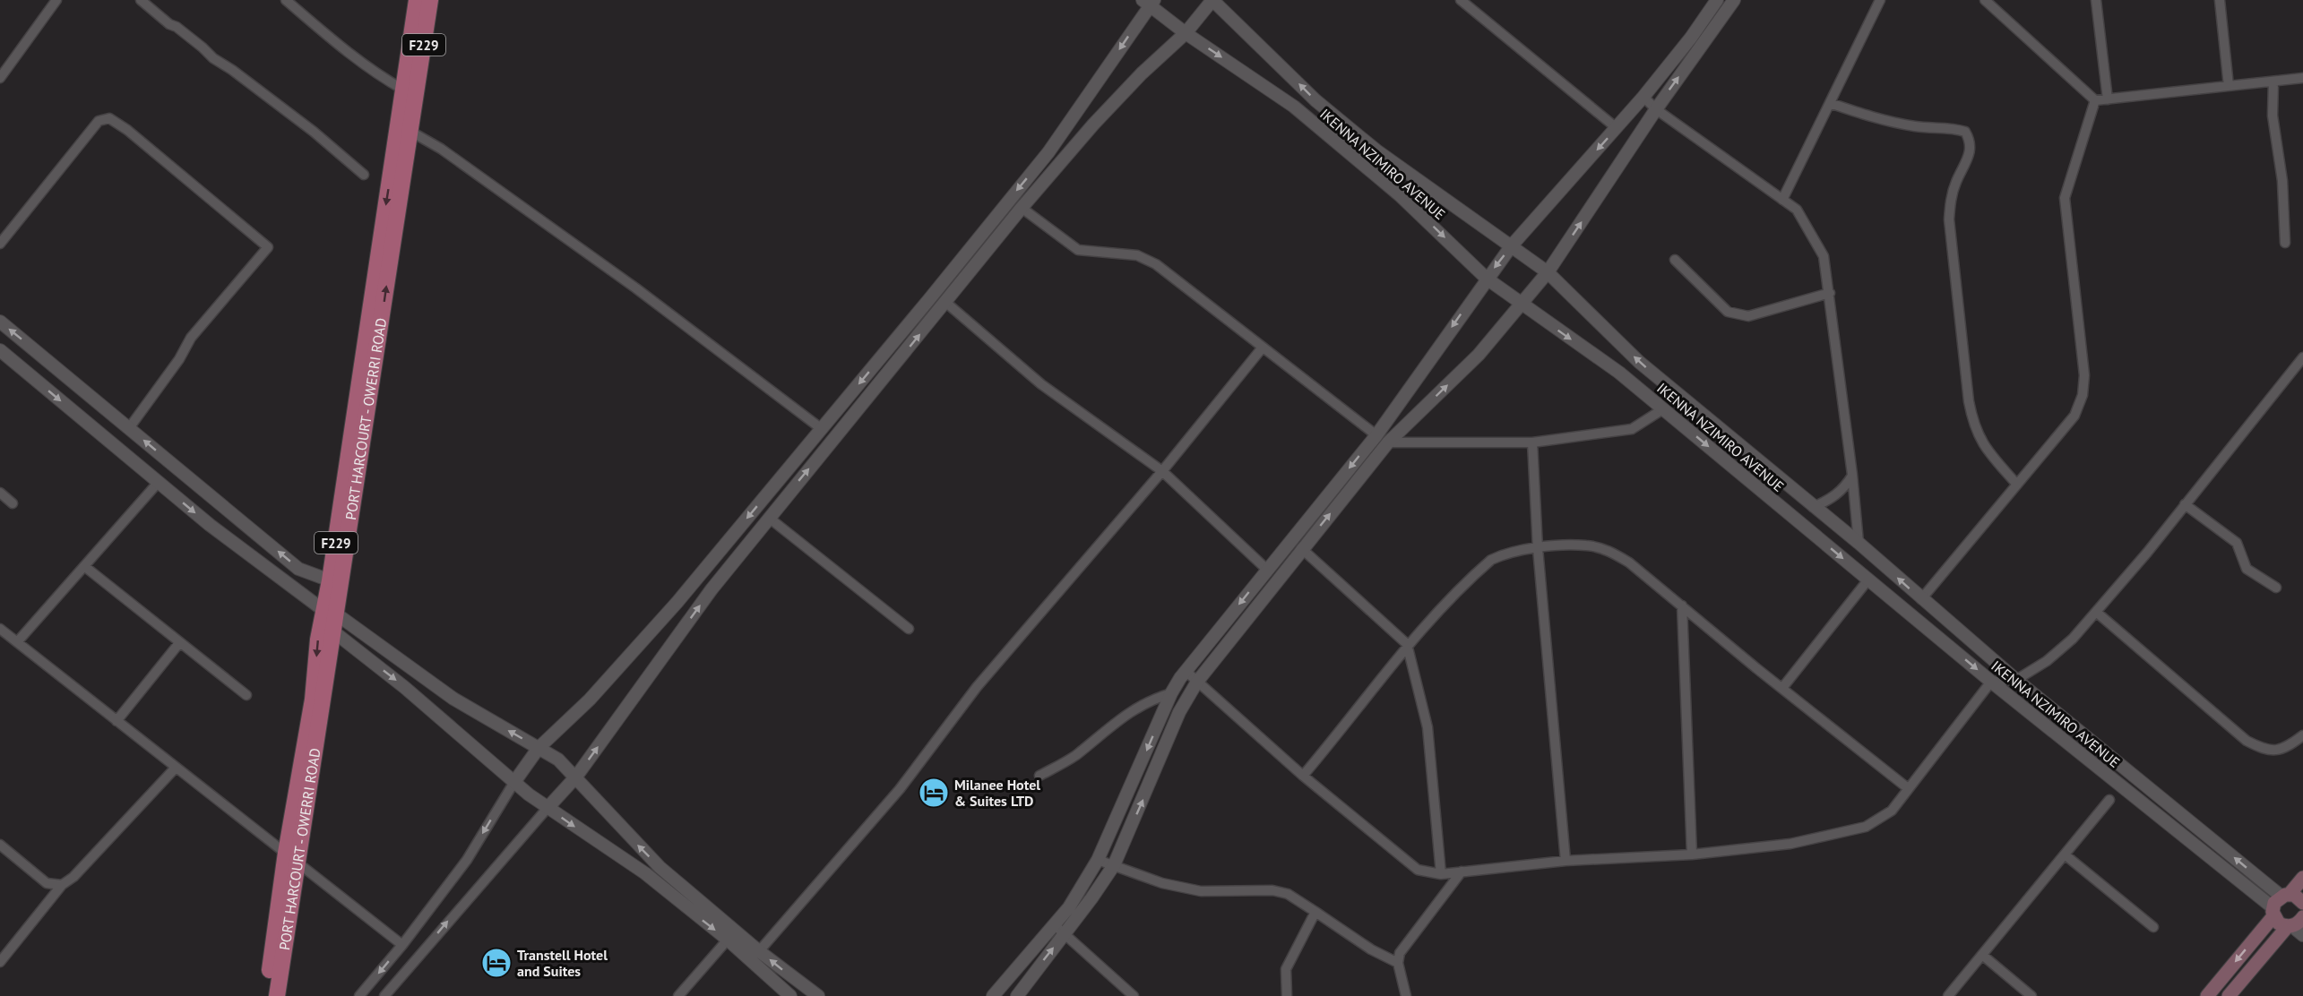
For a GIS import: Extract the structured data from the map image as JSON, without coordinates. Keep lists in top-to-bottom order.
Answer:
{
  "streets": {
    "main road": ["F229", "PORT HARCOURT - OWERRI ROAD"],
    "street": ["IKENNA NZIMIRO AVENUE"]
  },
  "places": {
    "hotel": ["Milanee Hotel & Suites LTD", "Transtell Hotel and Suites"]
  }
}
